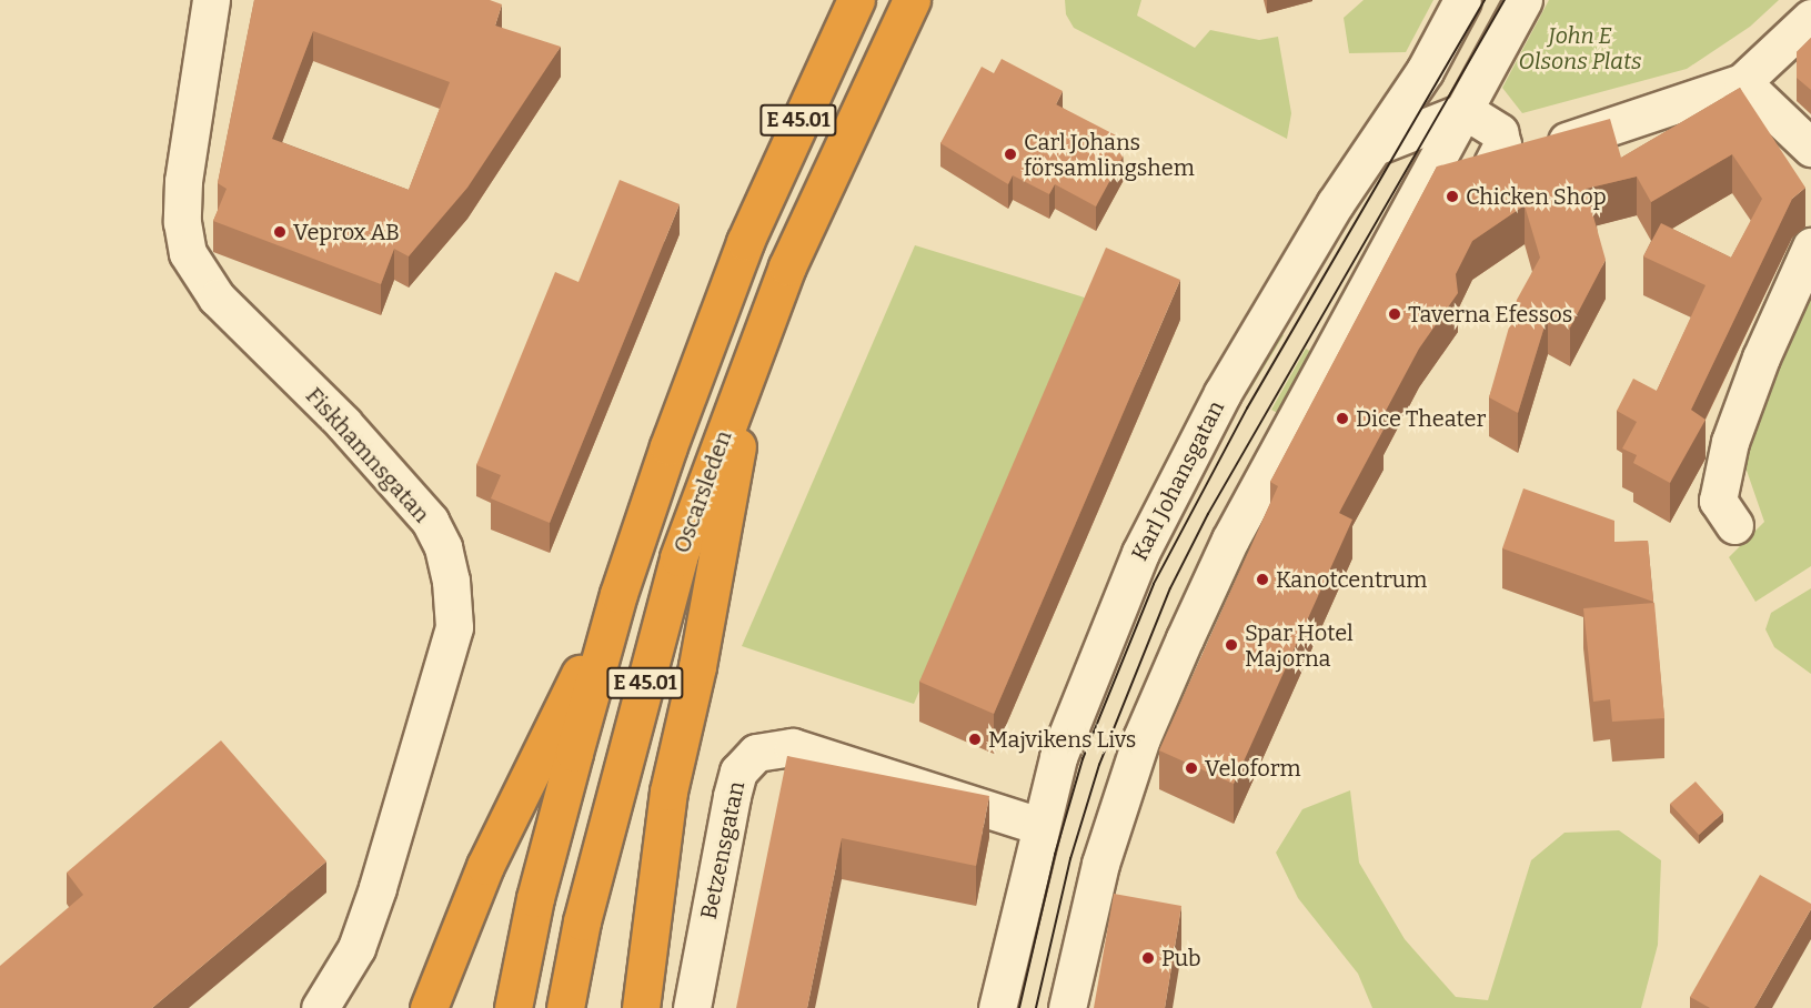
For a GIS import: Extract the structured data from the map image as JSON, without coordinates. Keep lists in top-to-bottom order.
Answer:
{
  "streets": {
    "highway": ["E 45.01", "Oscarsleden"],
    "street": ["Fiskhamnsgatan", "Karl Johansgatan", "Betzensgatan"]
  },
  "crossings": [
    ["Karl Johansgatan", "Betzensgatan"]
  ],
  "parks": ["John E Olsons Plats"],
  "places": [
    "Carl Johans församlingshem",
    "Chicken Shop",
    "Veprox AB",
    "Taverna Efessos",
    "Dice Theater",
    "Kanotcentrum",
    "Spar Hotel Majorna",
    "Majvikens Livs",
    "Veloform",
    "Pub"
  ]
}
